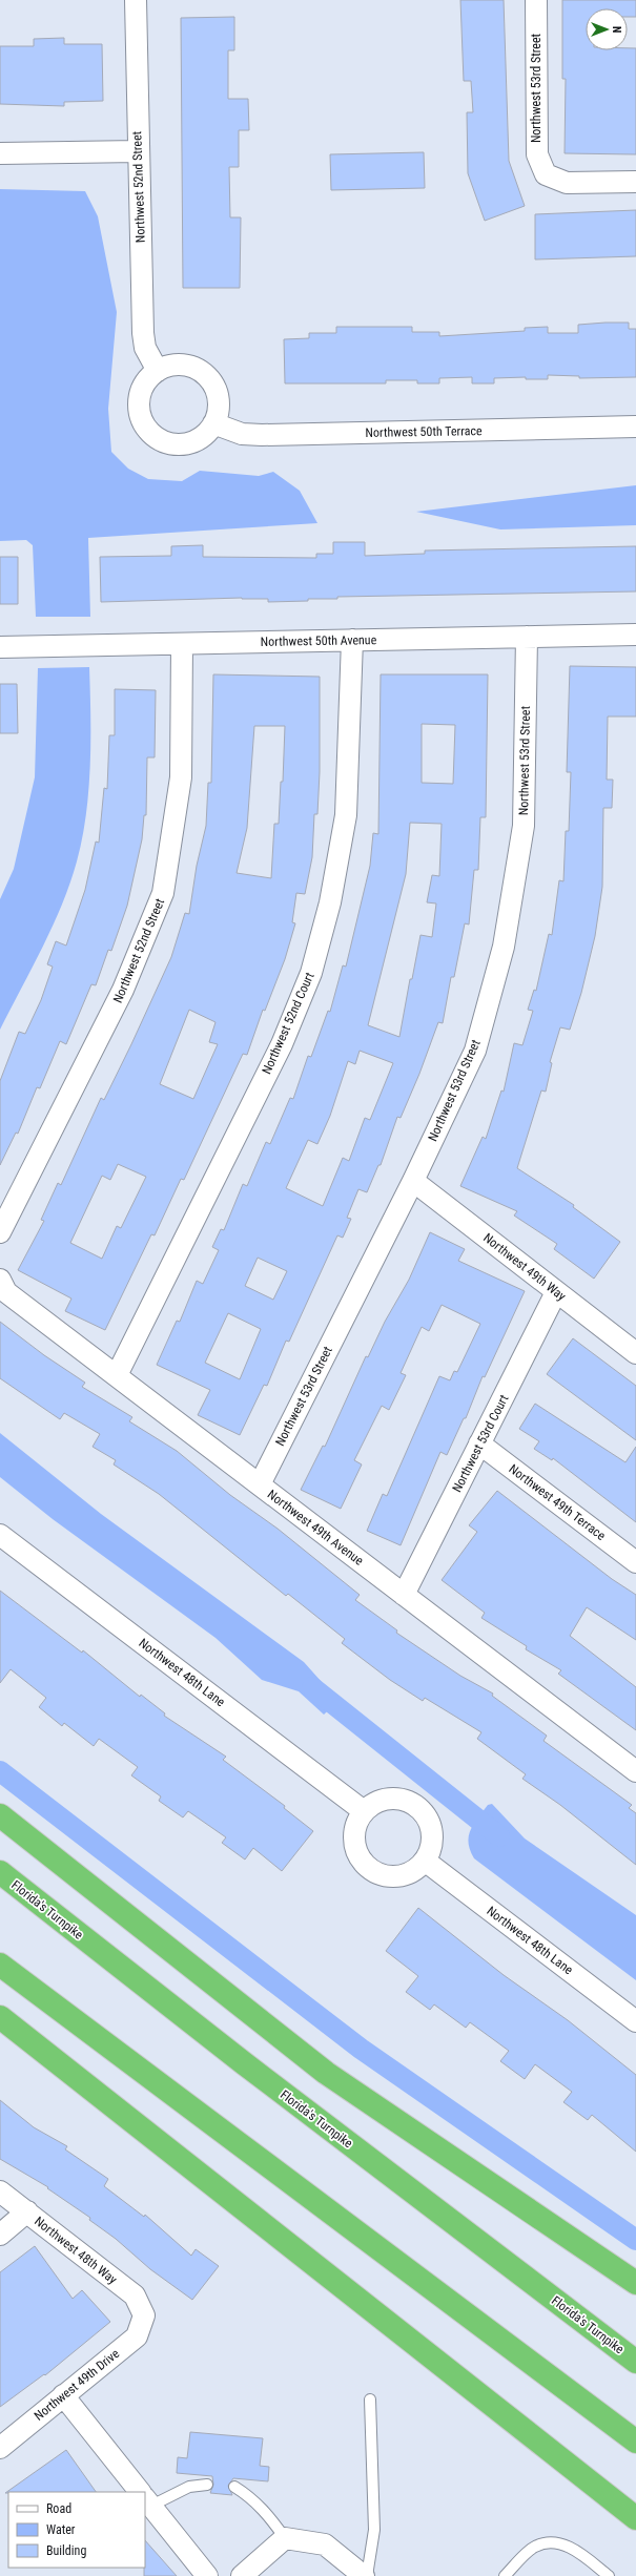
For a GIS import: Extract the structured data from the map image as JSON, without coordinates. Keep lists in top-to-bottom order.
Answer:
{
  "streets": {
    "highway": ["Florida's Turnpike"],
    "street": [
      "Northwest 53rd Street",
      "Northwest 52nd Street",
      "Northwest 50th Terrace",
      "Northwest 50th Avenue",
      "Northwest 52nd Court",
      "Northwest 49th Way",
      "Northwest 53rd Court",
      "Northwest 49th Terrace",
      "Northwest 49th Avenue",
      "Northwest 48th Lane",
      "Northwest 48th Way",
      "Northwest 49th Drive"
    ]
  },
  "crossings": [
    ["Northwest 53rd Street", "Northwest 50th Avenue"],
    ["Northwest 53rd Street", "Northwest 49th Way"],
    ["Northwest 53rd Street", "Northwest 49th Avenue"],
    ["Northwest 52nd Street", "Northwest 50th Terrace"],
    ["Northwest 52nd Street", "Northwest 50th Avenue"],
    ["Northwest 50th Avenue", "Northwest 52nd Court"],
    ["Northwest 52nd Court", "Northwest 49th Avenue"],
    ["Northwest 49th Way", "Northwest 53rd Court"],
    ["Northwest 53rd Court", "Northwest 49th Terrace"],
    ["Northwest 53rd Court", "Northwest 49th Avenue"],
    ["Northwest 48th Way", "Northwest 49th Drive"]
  ],
  "legend": ["Road", "Water", "Building"],
  "north": "right"
}
